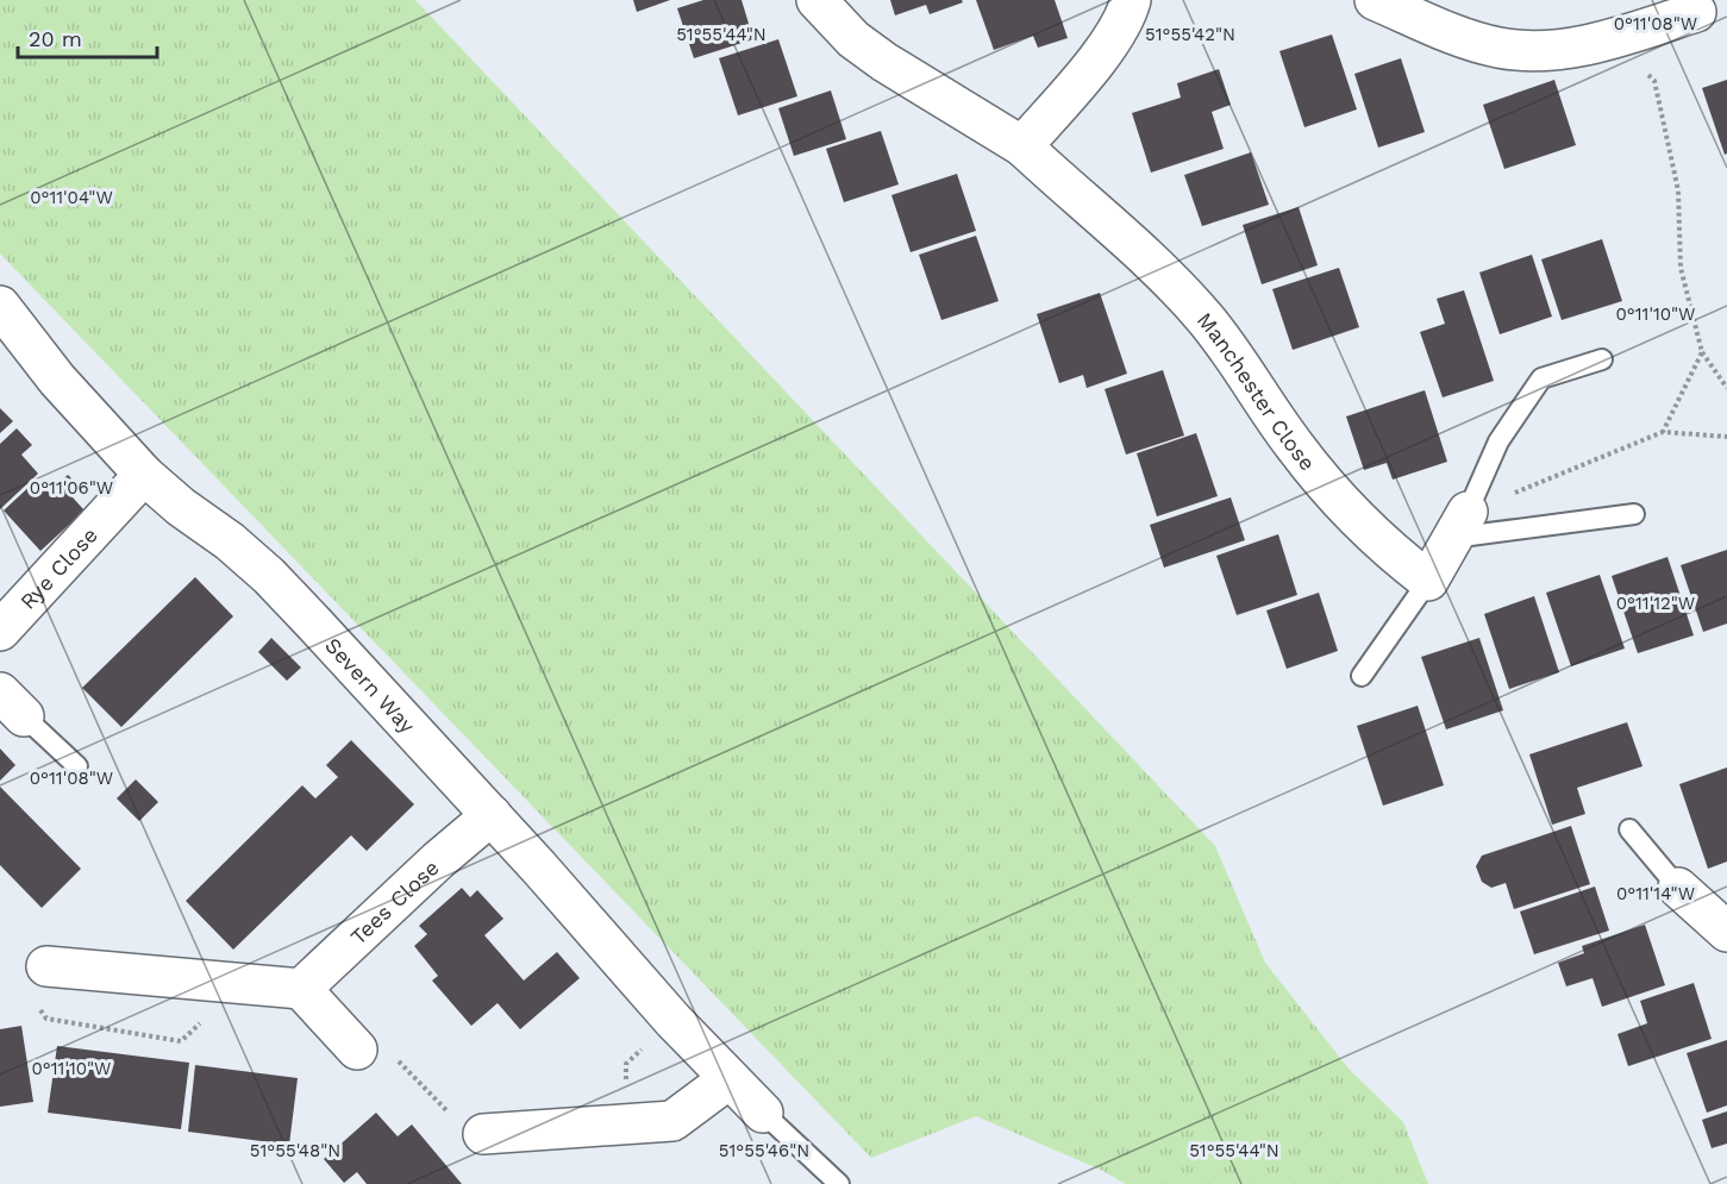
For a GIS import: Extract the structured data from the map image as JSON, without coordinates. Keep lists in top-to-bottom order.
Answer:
{
  "streets": {
    "street": [
      "Manchester Close",
      "Rye Close",
      "Severn Way",
      "Tees Close"
    ]
  },
  "crossings": [
    ["Rye Close", "Severn Way"],
    ["Severn Way", "Tees Close"]
  ],
  "scale_bar": "20 m",
  "coordinates": [
    "0°11'08\"W",
    "51°55'44\"N",
    "51°55'42\"N",
    "0°11'04\"W",
    "0°11'10\"W",
    "0°11'06\"W",
    "0°11'12\"W",
    "0°11'14\"W",
    "51°55'48\"N",
    "51°55'46\"N"
  ]
}
